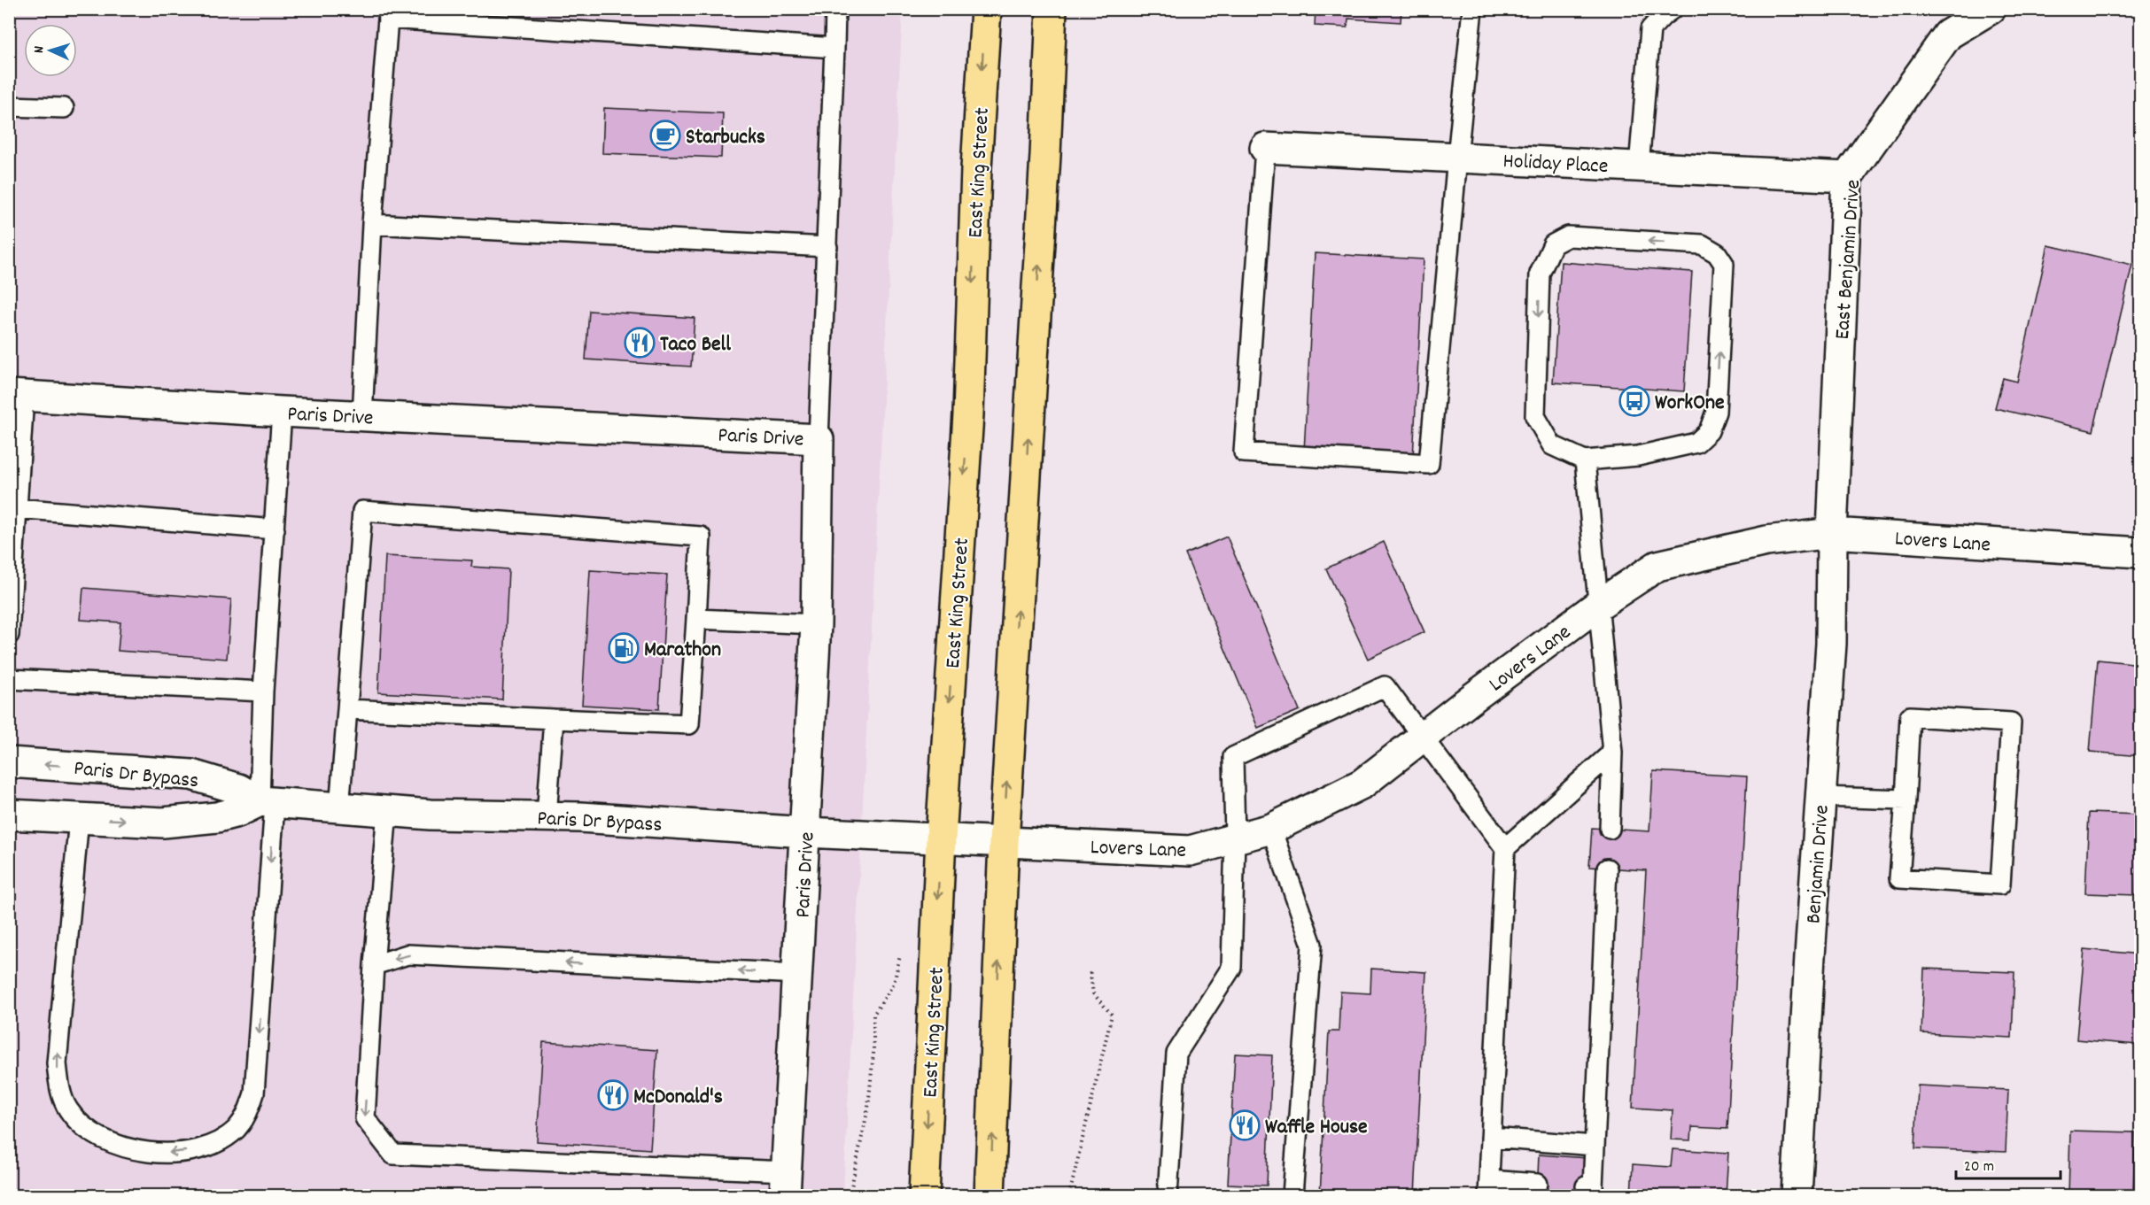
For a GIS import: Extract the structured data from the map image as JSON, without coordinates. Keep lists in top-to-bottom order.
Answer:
{
  "streets": {
    "main road": ["East King Street"],
    "street": [
      "Holiday Place",
      "East Benjamin Drive",
      "Paris Drive",
      "Lovers Lane",
      "Paris Dr Bypass",
      "Benjamin Drive"
    ]
  },
  "crossings": [
    ["Holiday Place", "East Benjamin Drive"],
    ["East King Street", "Lovers Lane"],
    ["East King Street", "Paris Dr Bypass"],
    ["East Benjamin Drive", "Lovers Lane"],
    ["East Benjamin Drive", "Benjamin Drive"],
    ["Paris Drive", "Paris Dr Bypass"],
    ["Lovers Lane", "Paris Dr Bypass"],
    ["Lovers Lane", "Benjamin Drive"]
  ],
  "places": {
    "cafe": ["Starbucks"],
    "restaurant": ["Taco Bell", "McDonald's", "Waffle House"],
    "bus stop": ["WorkOne"],
    "fuel station": ["Marathon"]
  },
  "scale_bar": "20 m",
  "north": "left"
}
